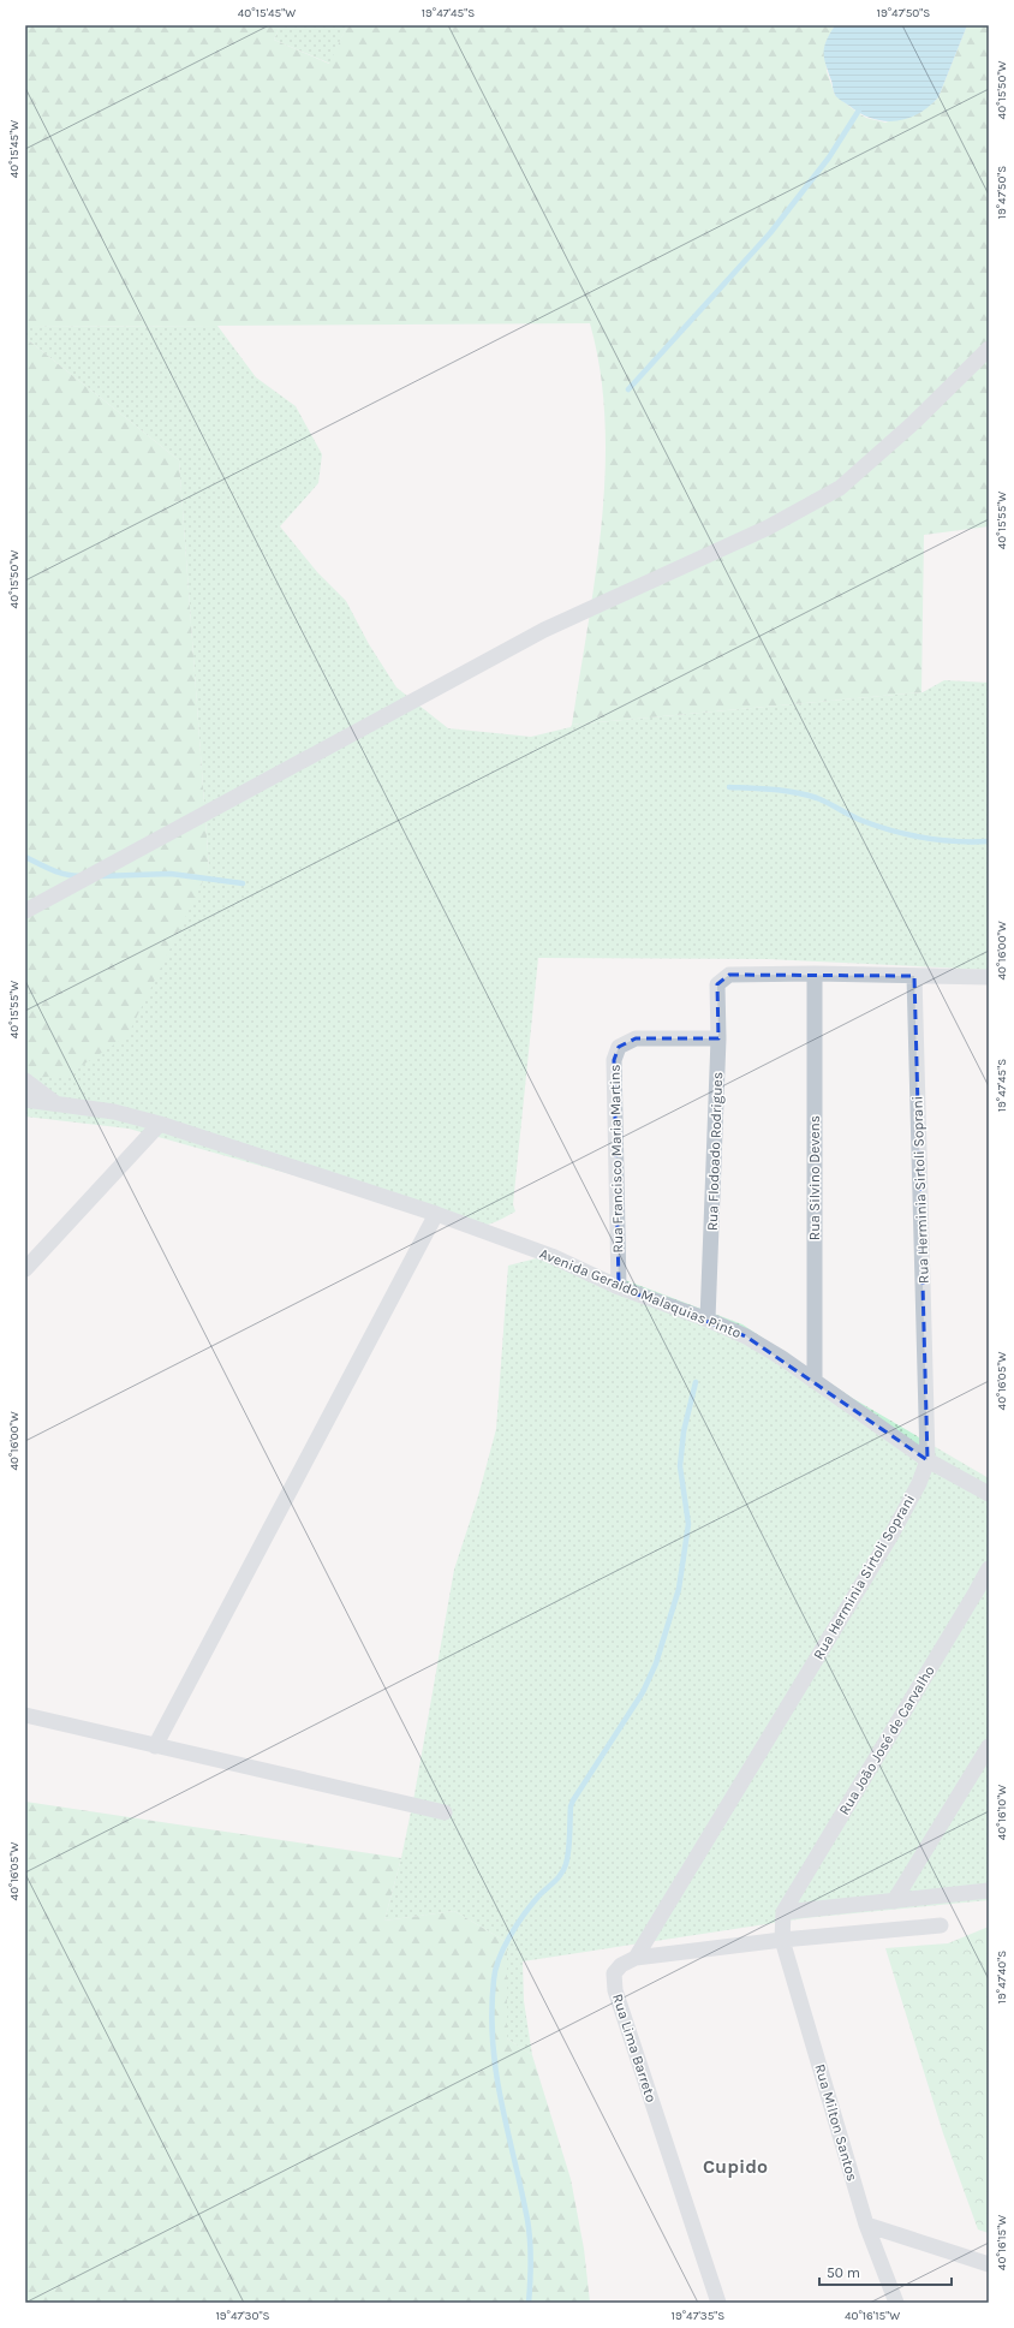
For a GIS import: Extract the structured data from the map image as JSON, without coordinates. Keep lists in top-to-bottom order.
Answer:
{
  "streets": {
    "street": [
      "Rua Flodoado Rodrigues",
      "Rua Francisco Maria Martins",
      "Rua Silvino Devens",
      "Rua Herminia Sirtoli Soprani",
      "Avenida Geraldo Malaquias Pinto",
      "Rua João José de Carvalho",
      "Rua Lima Barreto",
      "Rua Milton Santos"
    ]
  },
  "crossings": [
    ["Rua Flodoado Rodrigues", "Rua Francisco Maria Martins"],
    ["Rua Flodoado Rodrigues", "Rua Silvino Devens"],
    ["Rua Flodoado Rodrigues", "Avenida Geraldo Malaquias Pinto"],
    ["Rua Francisco Maria Martins", "Avenida Geraldo Malaquias Pinto"],
    ["Rua Silvino Devens", "Avenida Geraldo Malaquias Pinto"],
    ["Rua Herminia Sirtoli Soprani", "Avenida Geraldo Malaquias Pinto"],
    ["Rua Herminia Sirtoli Soprani", "Rua Lima Barreto"],
    ["Rua João José de Carvalho", "Rua Milton Santos"],
    ["Rua Lima Barreto", "Rua Milton Santos"]
  ],
  "districts": ["Cupido"],
  "scale_bar": "50 m",
  "coordinates": [
    "40°15'45\"W",
    "19°47'45\"S",
    "19°47'50\"S",
    "40°15'50\"W",
    "40°15'55\"W",
    "40°16'00\"W",
    "40°16'05\"W",
    "40°16'10\"W",
    "19°47'40\"S",
    "40°16'15\"W",
    "19°47'30\"S",
    "19°47'35\"S"
  ]
}
